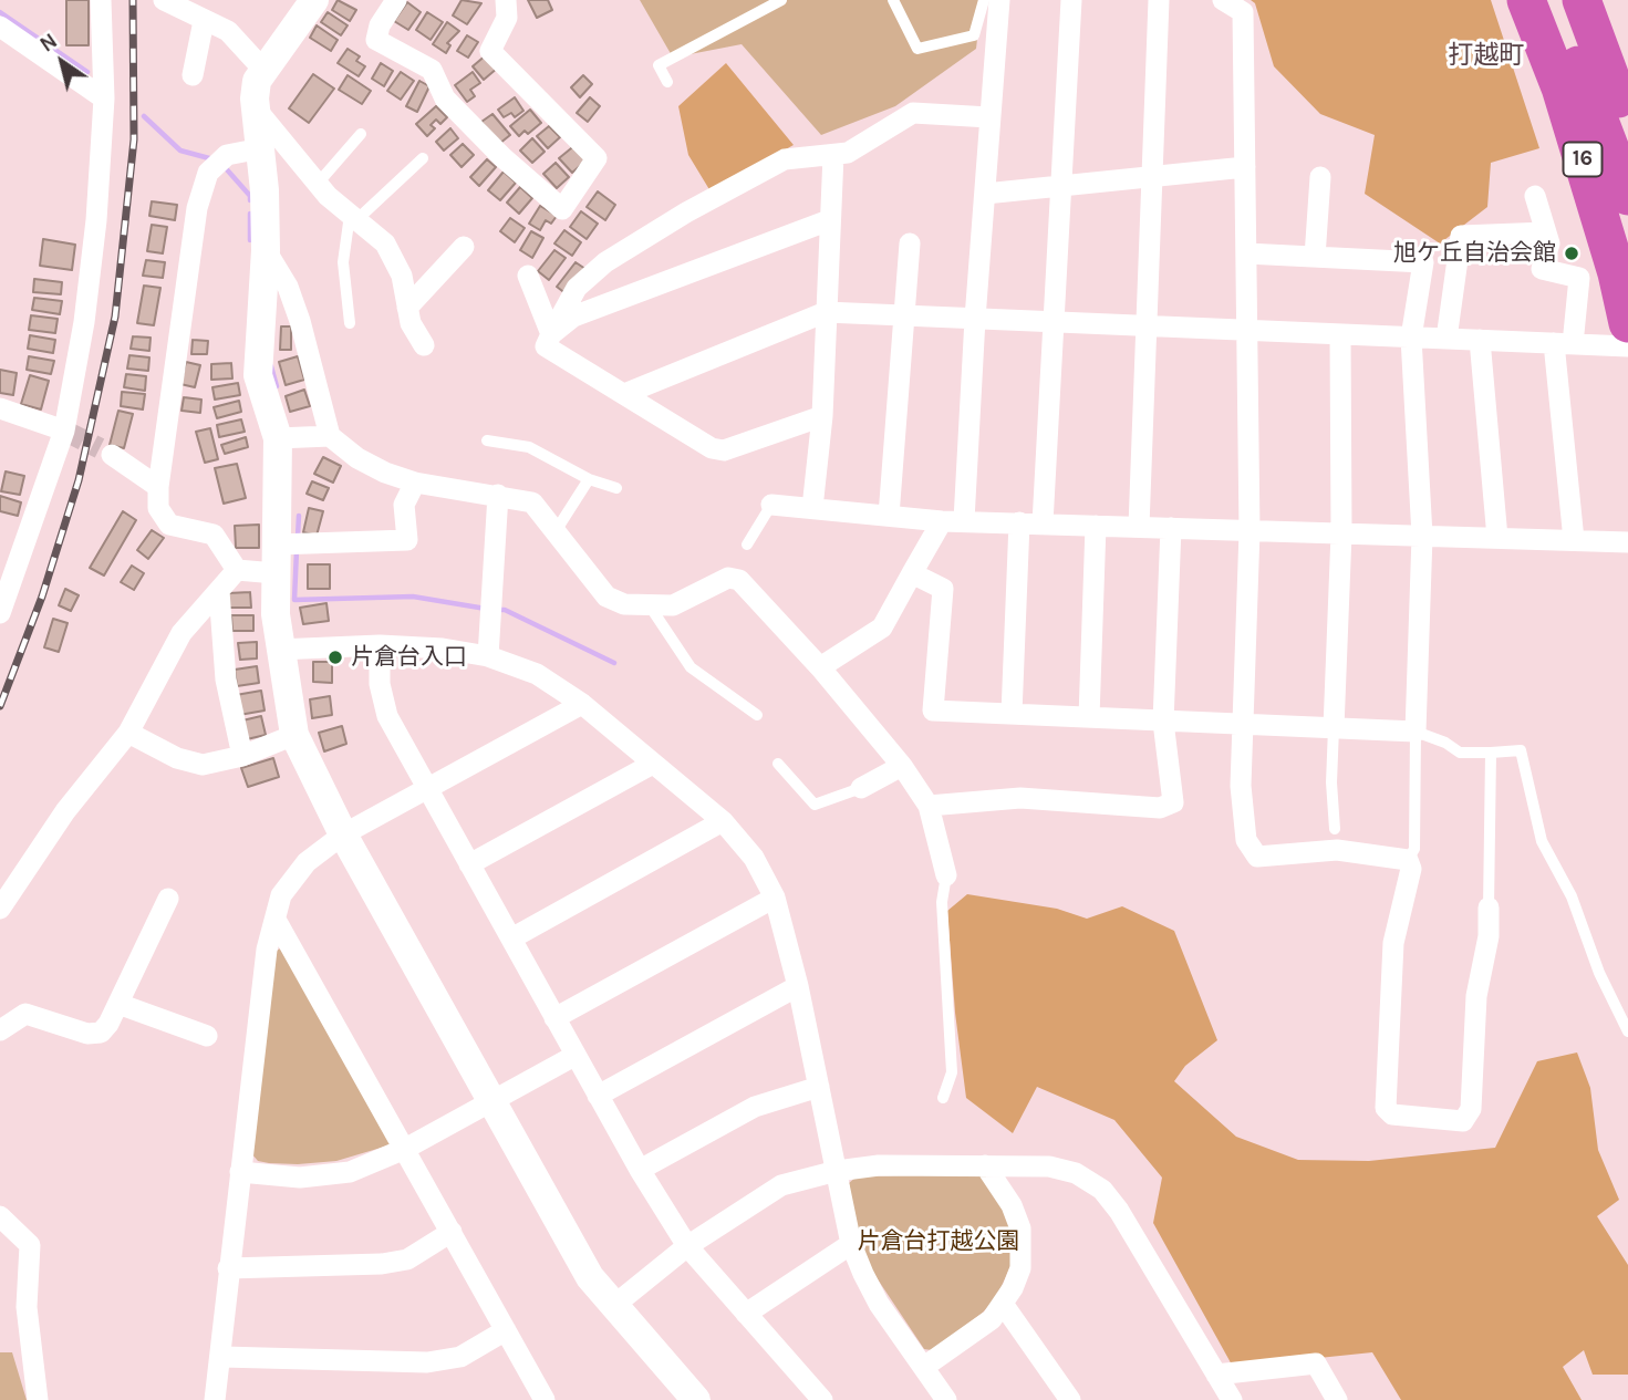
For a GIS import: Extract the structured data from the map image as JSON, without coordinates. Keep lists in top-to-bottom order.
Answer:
{
  "streets": {
    "highway": ["16"]
  },
  "districts": ["打越町"],
  "parks": ["片倉台打越公園"],
  "places": ["旭ケ丘自治会館", "片倉台入口"],
  "north": "top left"
}
